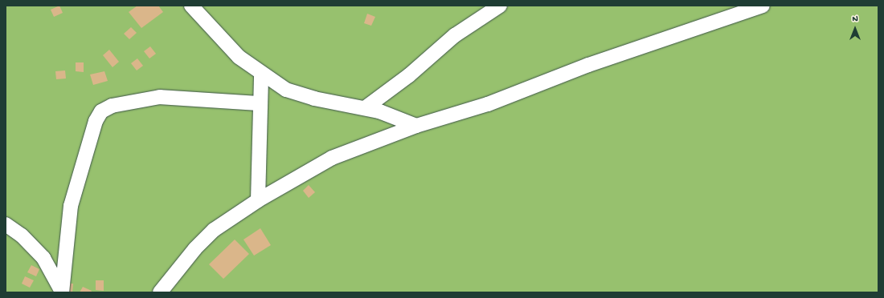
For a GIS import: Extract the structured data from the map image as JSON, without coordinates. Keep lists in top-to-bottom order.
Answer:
{
  "north": "top"
}
